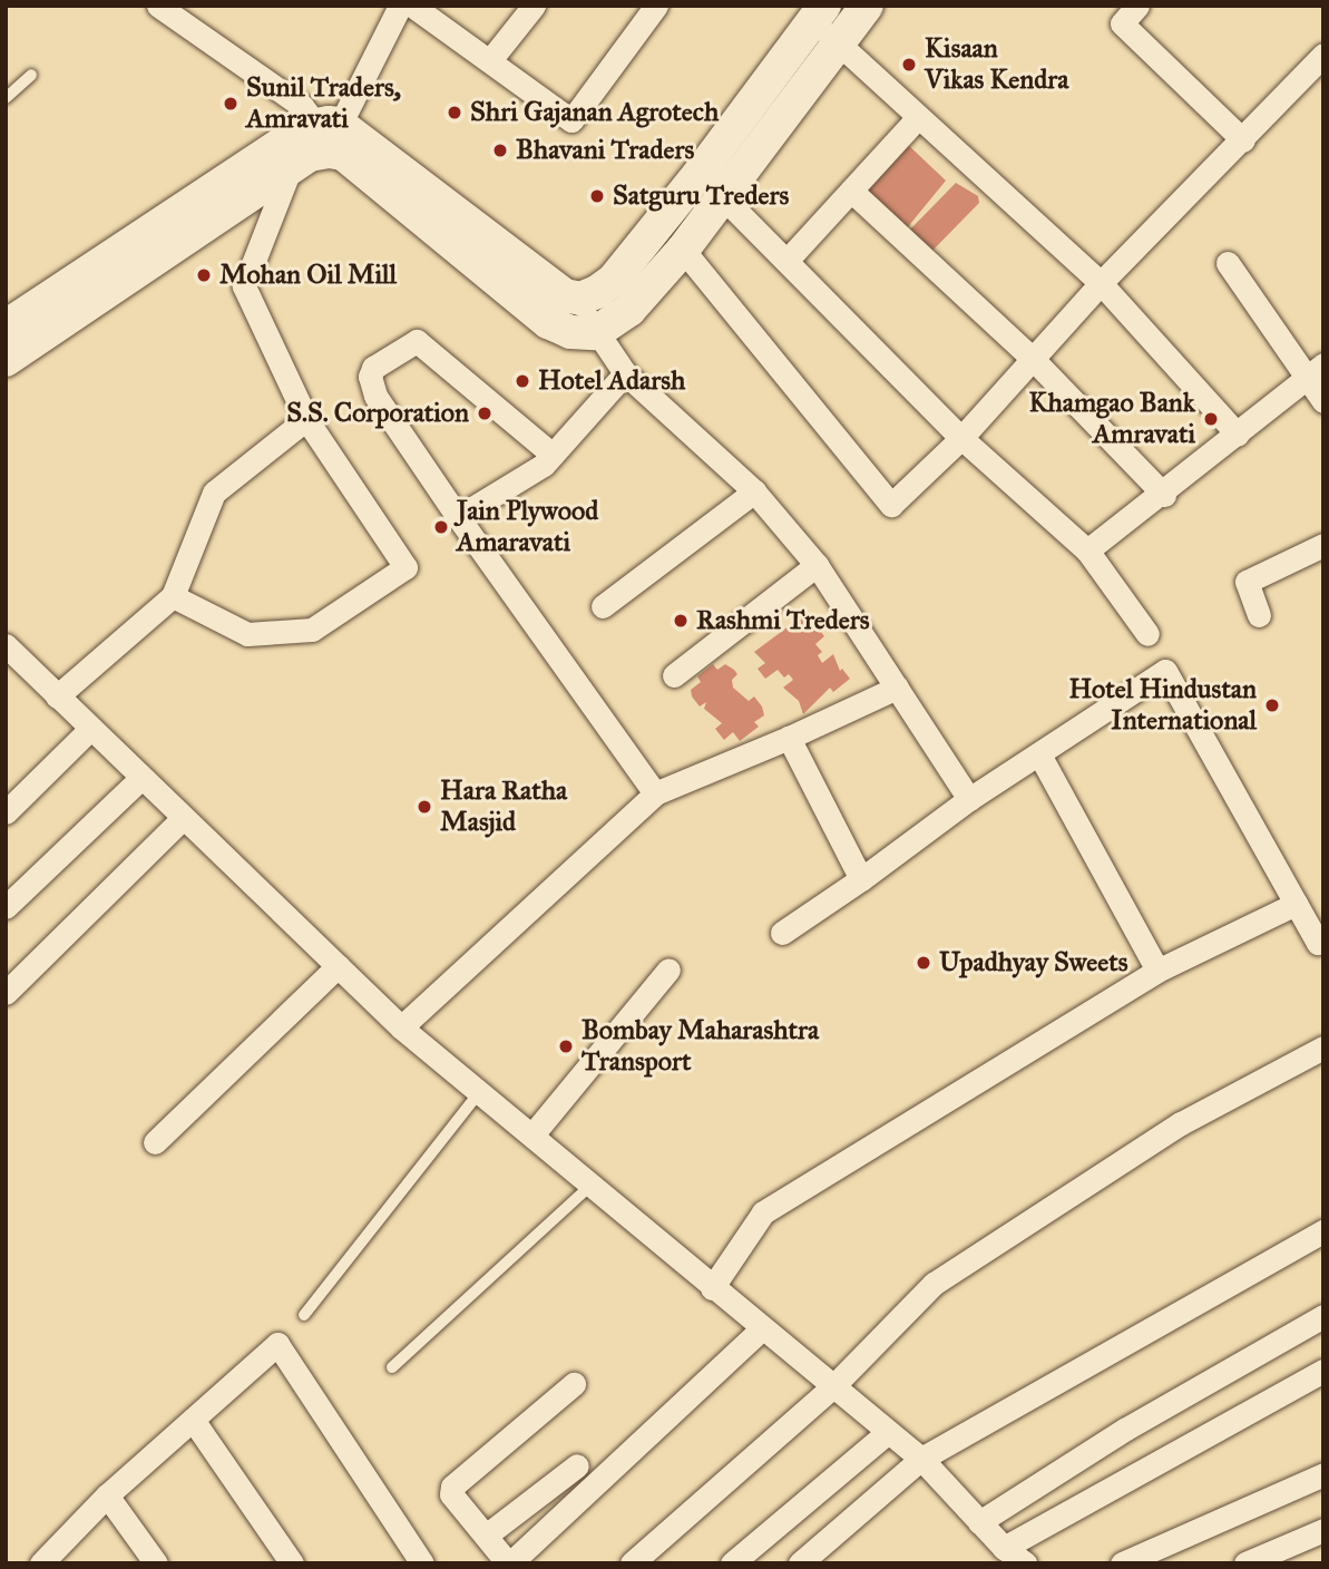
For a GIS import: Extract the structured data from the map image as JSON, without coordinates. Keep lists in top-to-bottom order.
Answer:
{
  "places": [
    "Kisaan Vikas Kendra",
    "Sunil Traders, Amravati",
    "Shri Gajanan Agrotech",
    "Bhavani Traders",
    "Satguru Treders",
    "Mohan Oil Mill",
    "Hotel Adarsh",
    "S.S. Corporation",
    "Khamgao Bank Amravati",
    "Jain Plywood Amaravati",
    "Rashmi Treders",
    "Hotel Hindustan International",
    "Hara Ratha Masjid",
    "Upadhyay Sweets",
    "Bombay Maharashtra Transport"
  ]
}
